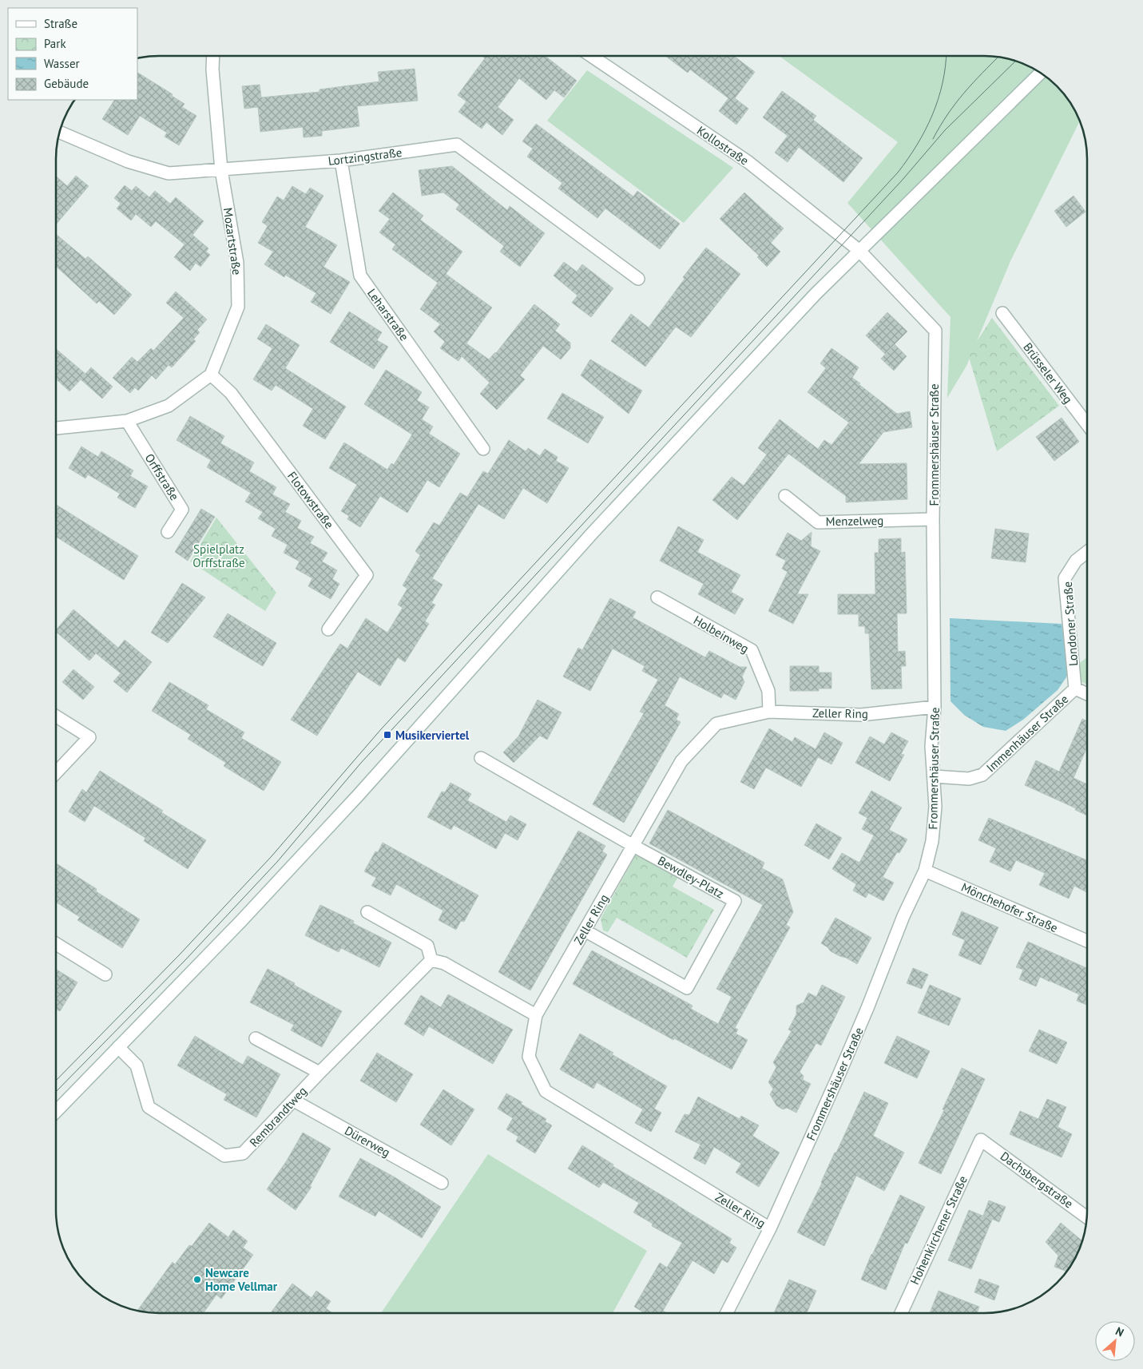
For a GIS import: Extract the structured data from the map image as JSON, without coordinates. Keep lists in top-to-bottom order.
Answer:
{
  "streets": {
    "street": [
      "Kollostraße",
      "Lortzingstraße",
      "Mozartstraße",
      "Leharstraße",
      "Brüsseler Weg",
      "Frommershäuser Straße",
      "Orffstraße",
      "Flotowstraße",
      "Menzelweg",
      "Londoner Straße",
      "Holbeinweg",
      "Zeller Ring",
      "Immenhäuser Straße",
      "Bewdley-Platz",
      "Mönchehofer Straße",
      "Rembrandtweg",
      "Dürerweg",
      "Dachsbergstraße",
      "Hohenkirchener Straße"
    ]
  },
  "crossings": [
    ["Kollostraße", "Frommershäuser Straße"],
    ["Lortzingstraße", "Mozartstraße"],
    ["Lortzingstraße", "Leharstraße"],
    ["Mozartstraße", "Flotowstraße"],
    ["Frommershäuser Straße", "Menzelweg"],
    ["Frommershäuser Straße", "Zeller Ring"],
    ["Frommershäuser Straße", "Immenhäuser Straße"],
    ["Frommershäuser Straße", "Mönchehofer Straße"],
    ["Londoner Straße", "Immenhäuser Straße"],
    ["Holbeinweg", "Zeller Ring"],
    ["Zeller Ring", "Bewdley-Platz"],
    ["Rembrandtweg", "Dürerweg"],
    ["Dachsbergstraße", "Hohenkirchener Straße"]
  ],
  "parks": ["Spielplatz Orffstraße"],
  "places": {
    "transit": ["Musikerviertel"],
    "other": ["Newcare Home Vellmar"]
  },
  "legend": [
    "Straße",
    "Park",
    "Wasser",
    "Gebäude"
  ],
  "north": "top right"
}
